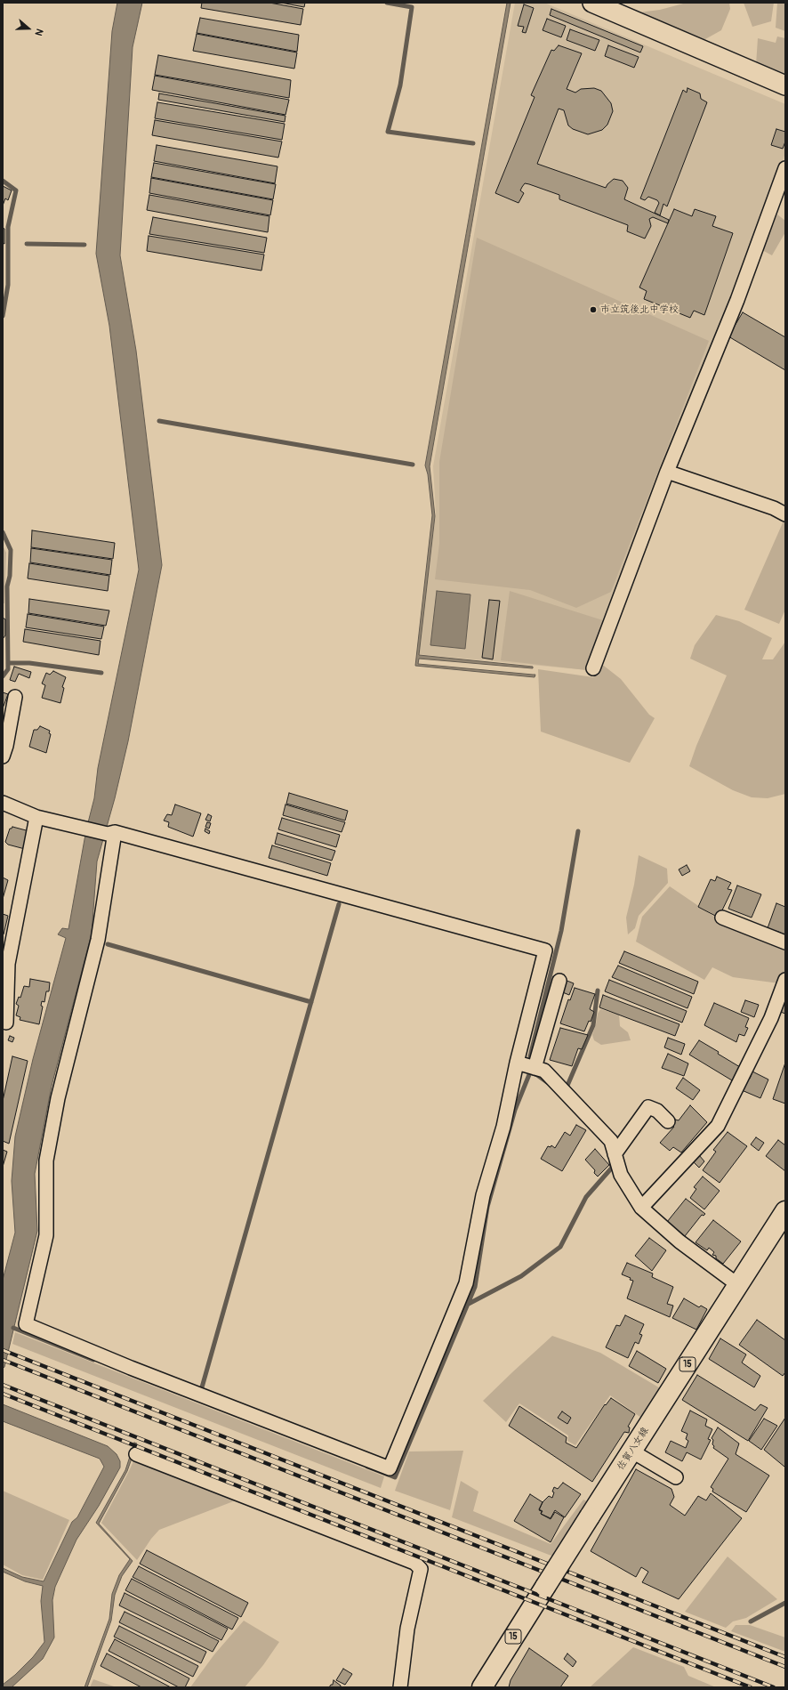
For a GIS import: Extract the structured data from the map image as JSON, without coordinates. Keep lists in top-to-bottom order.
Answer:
{
  "streets": {
    "main road": ["15", "佐賀八女線"]
  },
  "places": ["市立筑後北中学校"],
  "north": "right"
}
